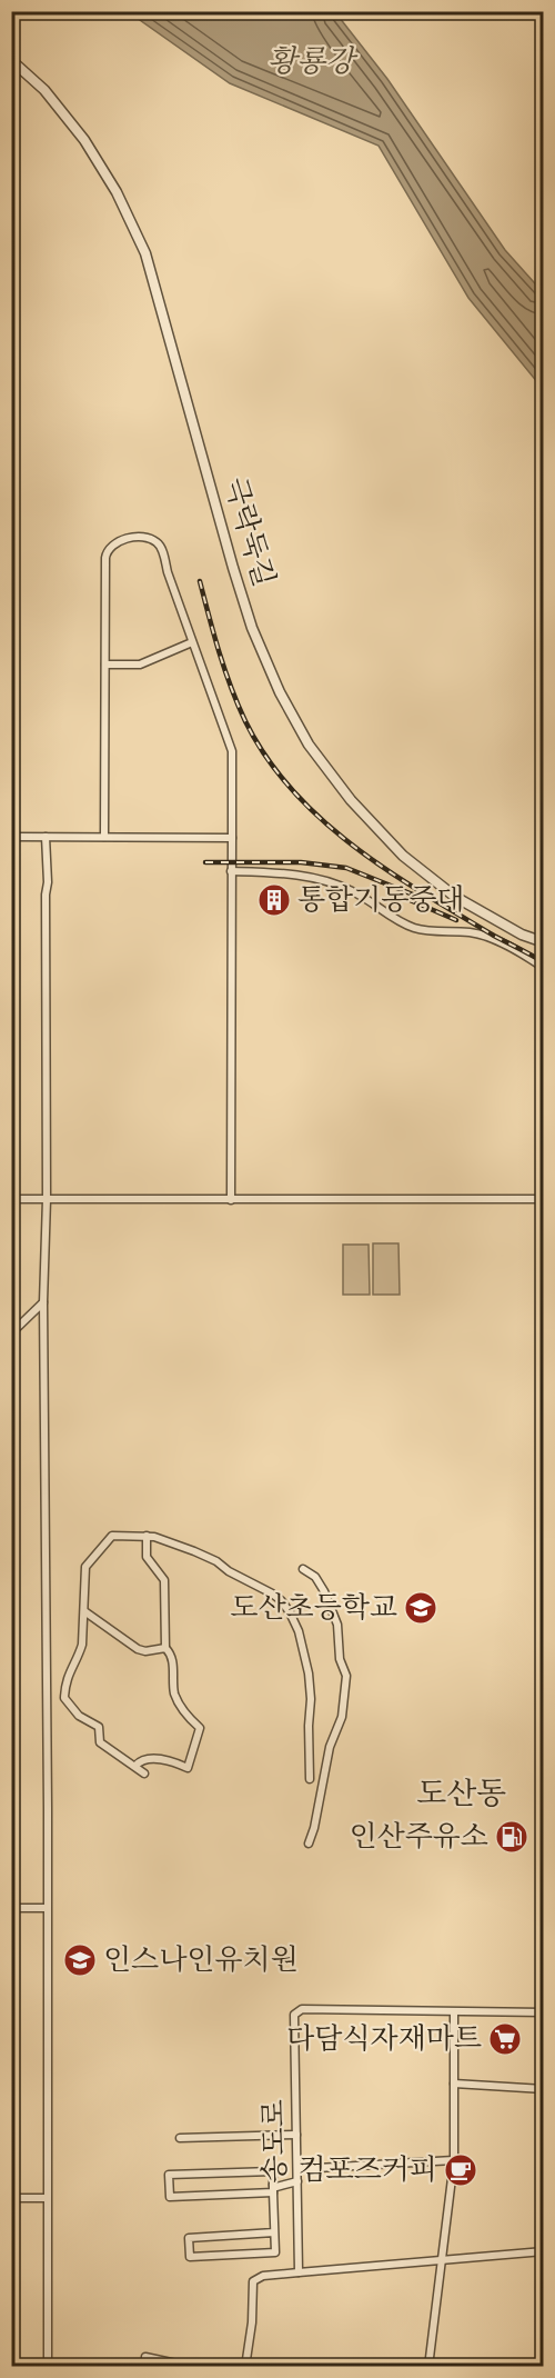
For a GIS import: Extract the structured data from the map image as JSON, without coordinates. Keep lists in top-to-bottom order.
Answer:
{
  "streets": {
    "street": ["극락둑길", "송도로"]
  },
  "districts": ["도산동"],
  "water": ["황룡강"],
  "places": {
    "building": ["통합기동중대"],
    "school or university": ["도산초등학교", "인스나인유치원"],
    "fuel station": ["인산주유소"],
    "supermarket": ["다담식자재마트"],
    "cafe": ["컴포즈커피"]
  }
}
